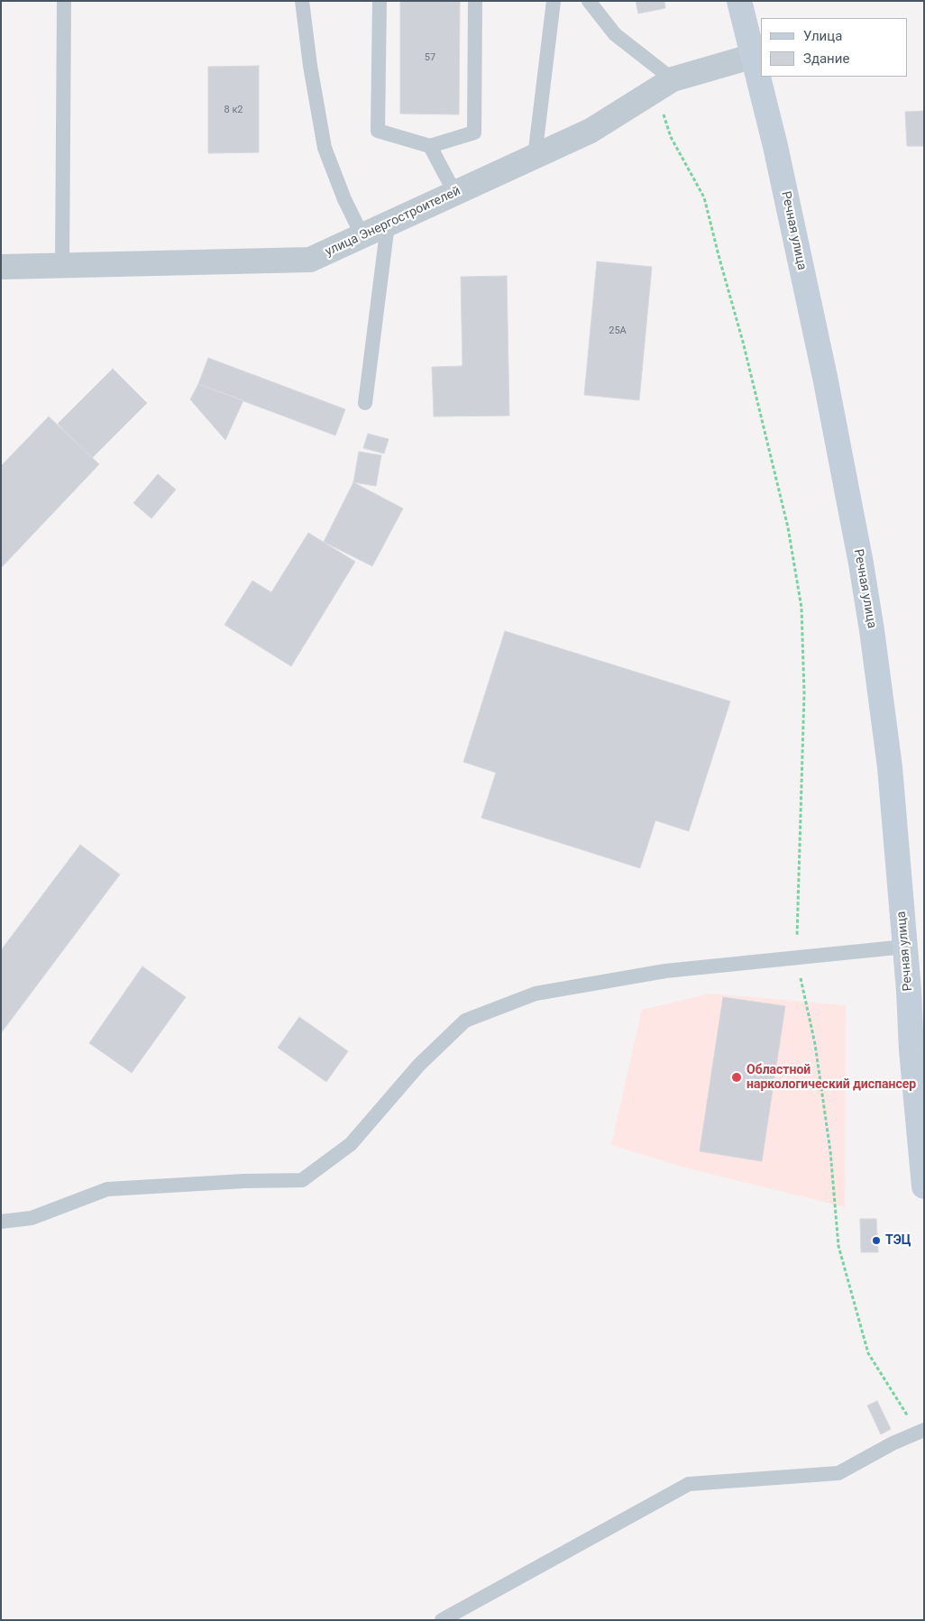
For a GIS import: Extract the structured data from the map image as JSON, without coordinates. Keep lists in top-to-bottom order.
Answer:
{
  "streets": {
    "main road": ["Речная улица"],
    "street": ["улица Энергостроителей"]
  },
  "crossings": [
    ["улица Энергостроителей", "Речная улица"]
  ],
  "places": ["Областной наркологический диспансер", "ТЭЦ"],
  "house_numbers": ["57", "8 к2", "25А"],
  "legend": ["Улица", "Здание"]
}
